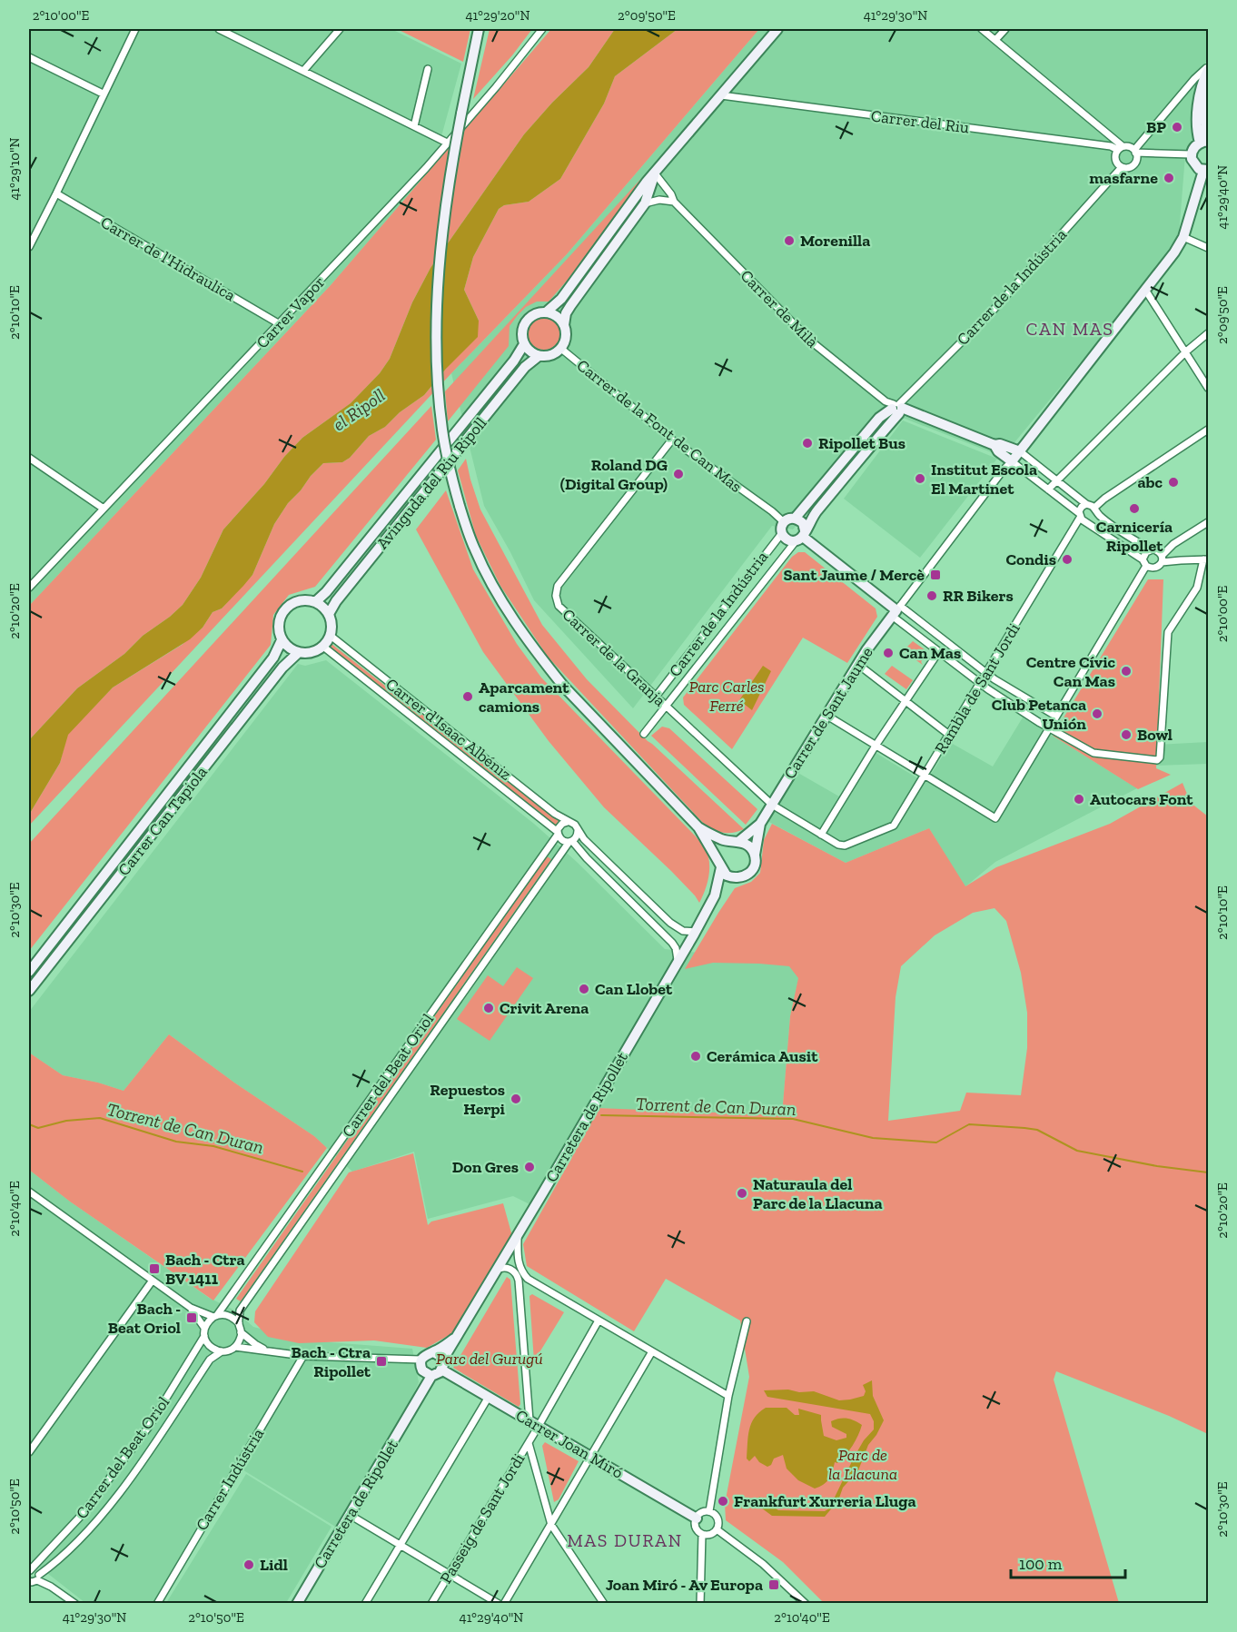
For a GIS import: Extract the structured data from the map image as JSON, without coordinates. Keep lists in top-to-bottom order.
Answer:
{
  "streets": {
    "street": [
      "Carrer del Riu",
      "Carrer de l'Hidraulica",
      "Carrer de la Indústria",
      "Carrer de Milà",
      "Carrer Vapor",
      "Carrer de la Font de Can Mas",
      "Avinguda del Riu Ripoll",
      "Carrer de la Granja",
      "Rambla de Sant Jordi",
      "Carrer de Sant Jaume",
      "Carrer d'Isaac Albéniz",
      "Carrer Can Tapiola",
      "Carrer del Beat Oriol",
      "Carretera de Ripollet",
      "Carrer Joan Miró",
      "Carrer Indústria",
      "Passeig de Sant Jordi"
    ]
  },
  "crossings": [
    ["Carrer del Riu", "Carrer de la Indústria"],
    ["Carrer de l'Hidraulica", "Carrer Vapor"],
    ["Carrer de la Indústria", "Carrer de Milà"],
    ["Carrer de la Indústria", "Carrer de la Font de Can Mas"],
    ["Carrer de la Indústria", "Carrer de la Granja"],
    ["Carrer de Milà", "Carrer de Sant Jaume"],
    ["Carrer de la Font de Can Mas", "Avinguda del Riu Ripoll"],
    ["Carrer de la Font de Can Mas", "Carrer de la Granja"],
    ["Avinguda del Riu Ripoll", "Carrer d'Isaac Albéniz"],
    ["Avinguda del Riu Ripoll", "Carrer Can Tapiola"],
    ["Carrer de la Granja", "Rambla de Sant Jordi"],
    ["Carrer de la Granja", "Carrer de Sant Jaume"],
    ["Rambla de Sant Jordi", "Carrer de Sant Jaume"],
    ["Carrer de Sant Jaume", "Carretera de Ripollet"],
    ["Carrer d'Isaac Albéniz", "Carrer Can Tapiola"],
    ["Carrer d'Isaac Albéniz", "Carrer del Beat Oriol"],
    ["Carrer d'Isaac Albéniz", "Carretera de Ripollet"],
    ["Carretera de Ripollet", "Carrer Joan Miró"],
    ["Carrer Joan Miró", "Passeig de Sant Jordi"]
  ],
  "districts": ["CAN MAS", "MAS DURAN"],
  "water": ["el Ripoll", "Torrent de Can Duran"],
  "parks": ["Parc Carles Ferré", "Parc del Gurugú", "Parc de la Llacuna"],
  "places": {
    "other": [
      "BP",
      "masfarne",
      "Morenilla",
      "Ripollet Bus",
      "Roland DG (Digital Group)",
      "Institut Escola El Martinet",
      "abc",
      "Carnicería Ripollet",
      "Condis",
      "RR Bikers",
      "Can Mas",
      "Centre Cívic Can Mas",
      "Aparcament camions",
      "Club Petanca Unión",
      "Bowl",
      "Autocars Font",
      "Can Llobet",
      "Crivit Arena",
      "Cerámica Ausit",
      "Repuestos Herpi",
      "Don Gres",
      "Naturaula del Parc de la Llacuna",
      "Frankfurt Xurreria Lluga",
      "Lidl"
    ],
    "transit": [
      "Sant Jaume / Mercè",
      "Bach - Ctra BV 1411",
      "Bach - Beat Oriol",
      "Bach - Ctra Ripollet",
      "Joan Miró - Av Europa"
    ]
  },
  "scale_bar": "100 m",
  "coordinates": [
    "2°10'00\"E",
    "41°29'20\"N",
    "2°09'50\"E",
    "41°29'30\"N",
    "41°29'10\"N",
    "41°29'40\"N",
    "2°10'10\"E",
    "2°10'20\"E",
    "2°10'30\"E",
    "2°10'40\"E",
    "2°10'50\"E"
  ]
}
